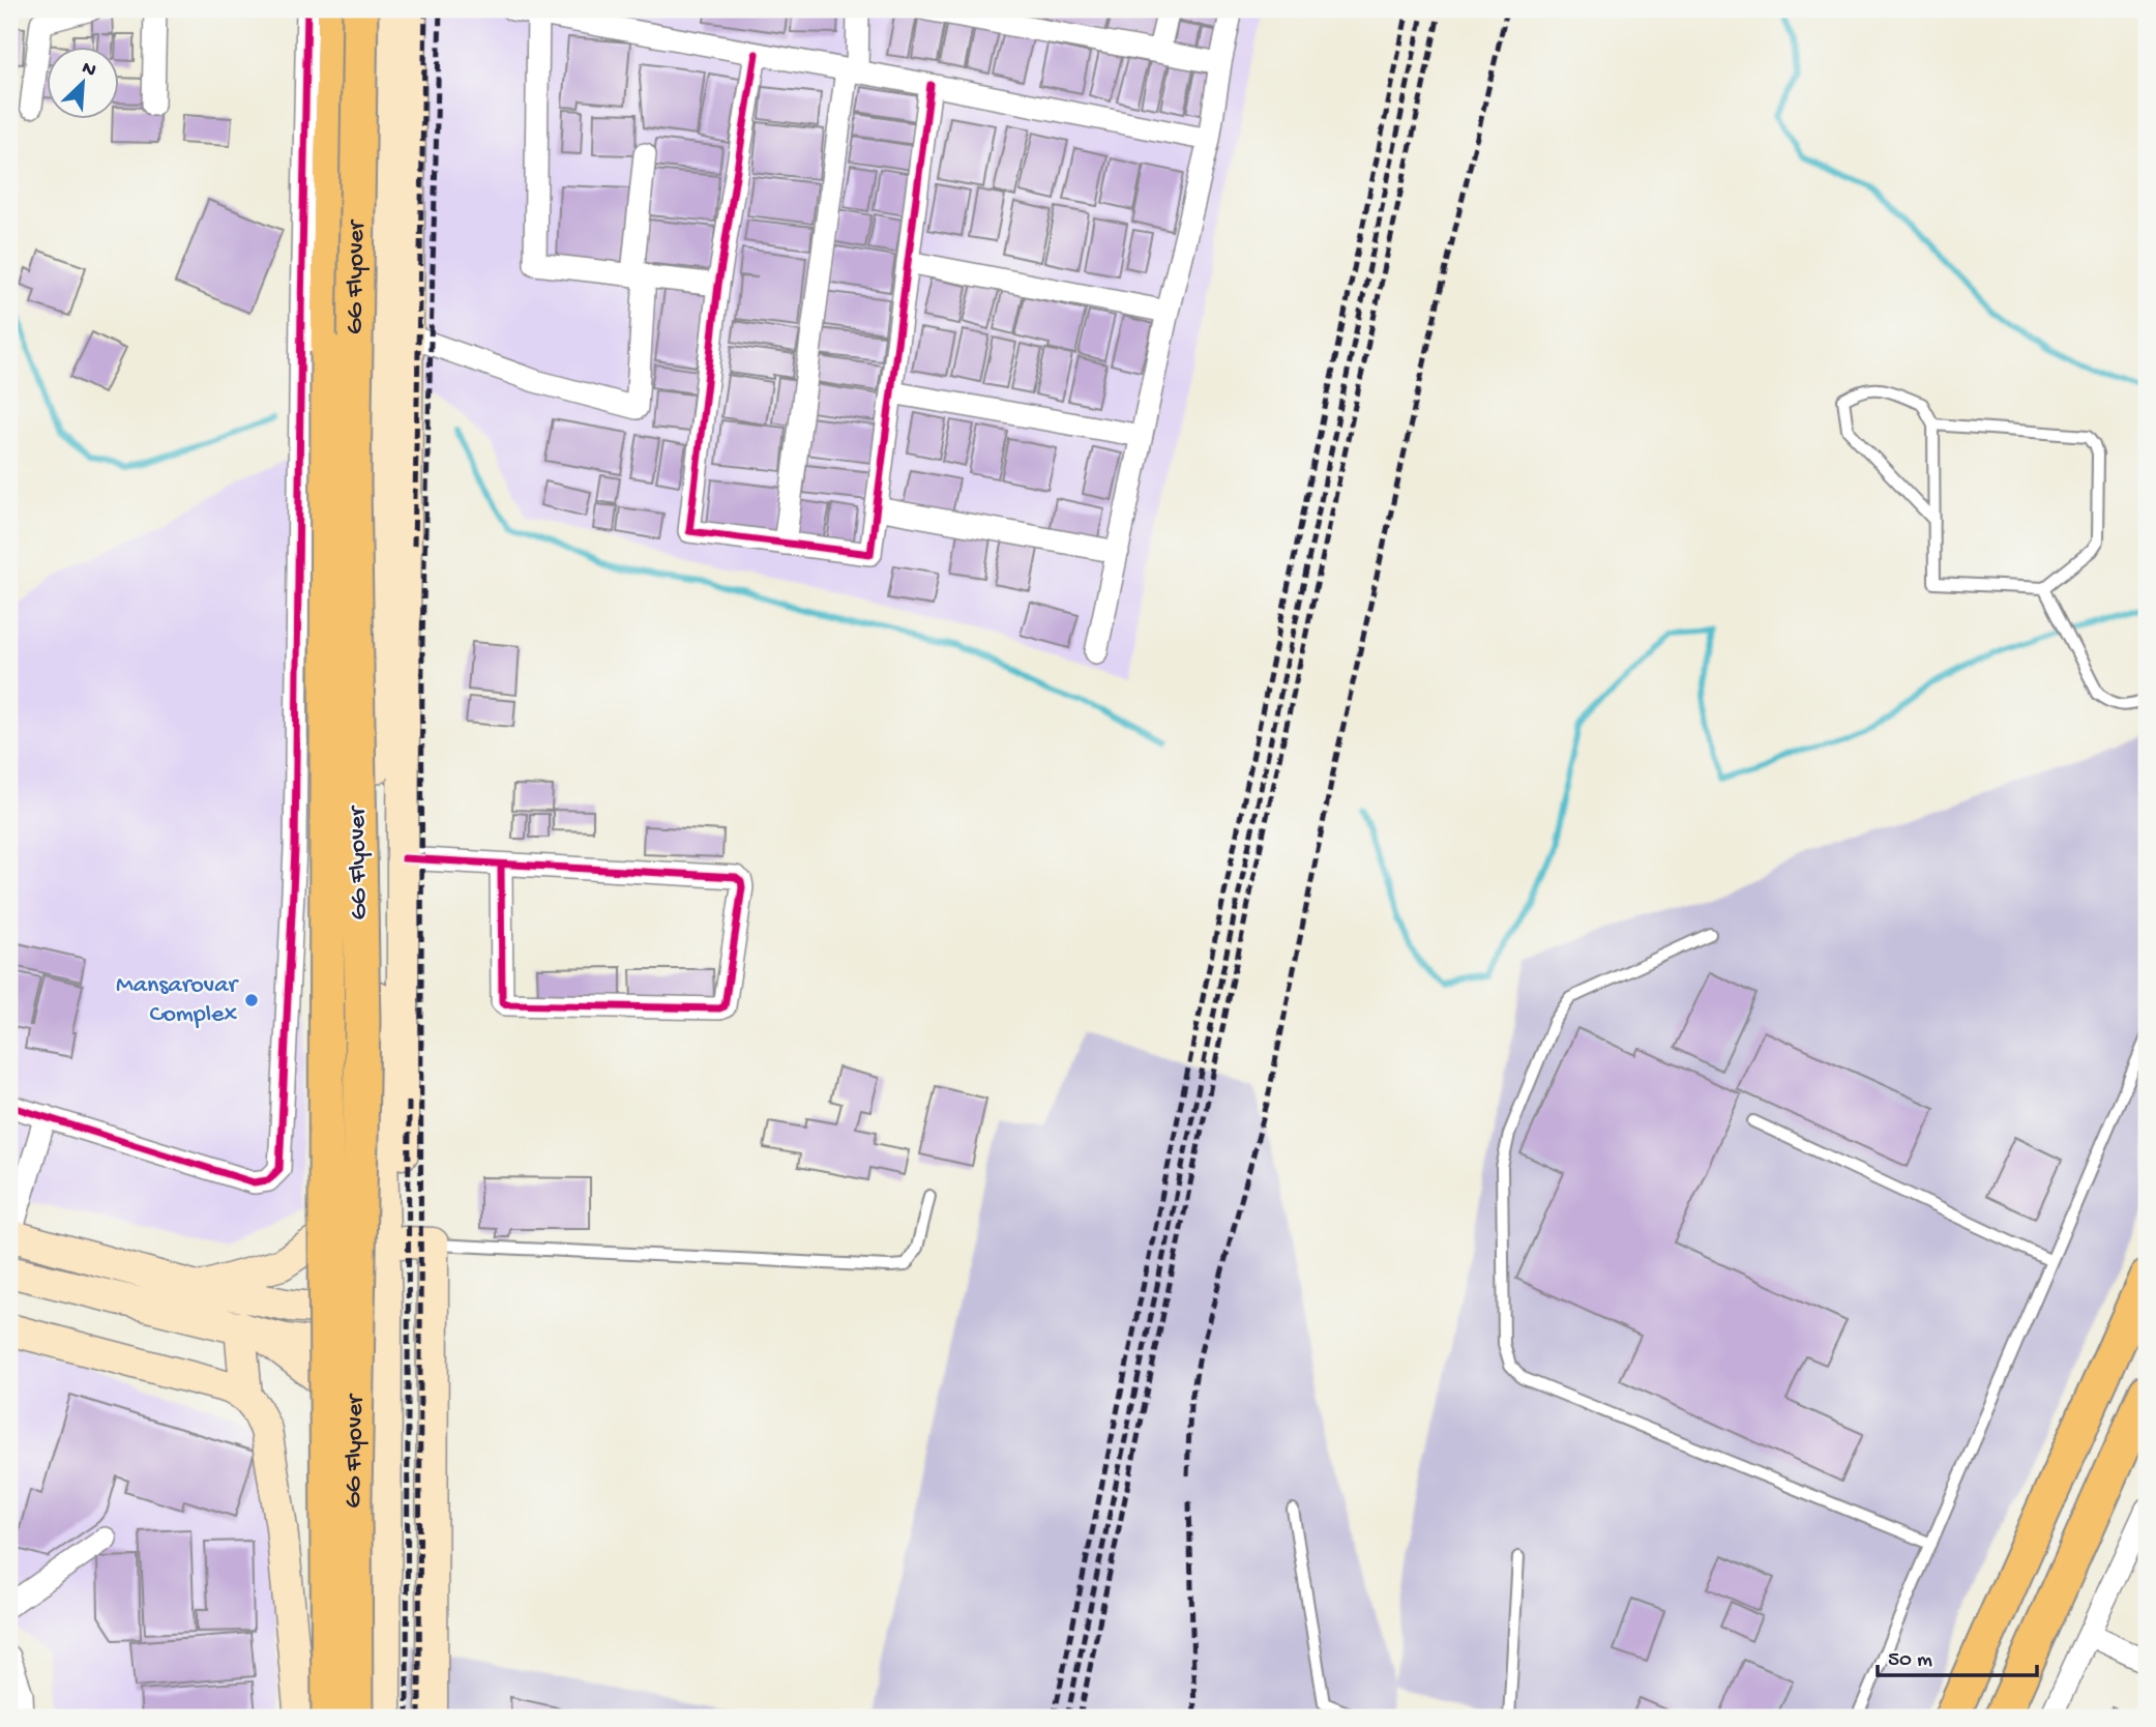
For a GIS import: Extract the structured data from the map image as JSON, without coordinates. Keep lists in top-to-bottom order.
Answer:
{
  "streets": {
    "main road": ["GG Flyover"]
  },
  "places": ["Mansarovar Complex"],
  "scale_bar": "50 m",
  "north": "top right"
}
